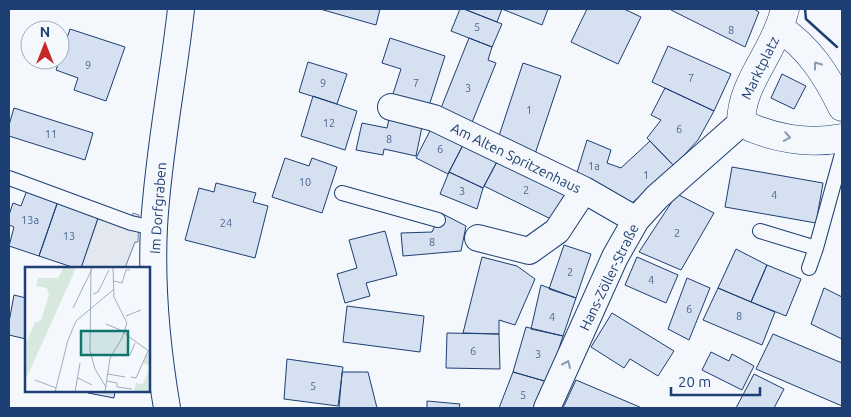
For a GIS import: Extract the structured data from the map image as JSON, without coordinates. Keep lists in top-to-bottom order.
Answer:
{
  "streets": {
    "street": [
      "Marktplatz",
      "Am Alten Spritzenhaus",
      "Im Dorfgraben",
      "Hans-Zöller-Straße"
    ]
  },
  "crossings": [
    ["Marktplatz", "Hans-Zöller-Straße"],
    ["Am Alten Spritzenhaus", "Hans-Zöller-Straße"]
  ],
  "one_way": ["Hans-Zöller-Straße"],
  "house_numbers": [
    "5",
    "8",
    "9",
    "7",
    "9",
    "7",
    "3",
    "1",
    "12",
    "6",
    "11",
    "8",
    "6",
    "1a",
    "1",
    "10",
    "2",
    "3",
    "4",
    "13a",
    "24",
    "2",
    "13",
    "8",
    "2",
    "4",
    "6",
    "8",
    "4",
    "6",
    "3",
    "5",
    "5"
  ],
  "scale_bar": "20 m",
  "north": "top"
}
